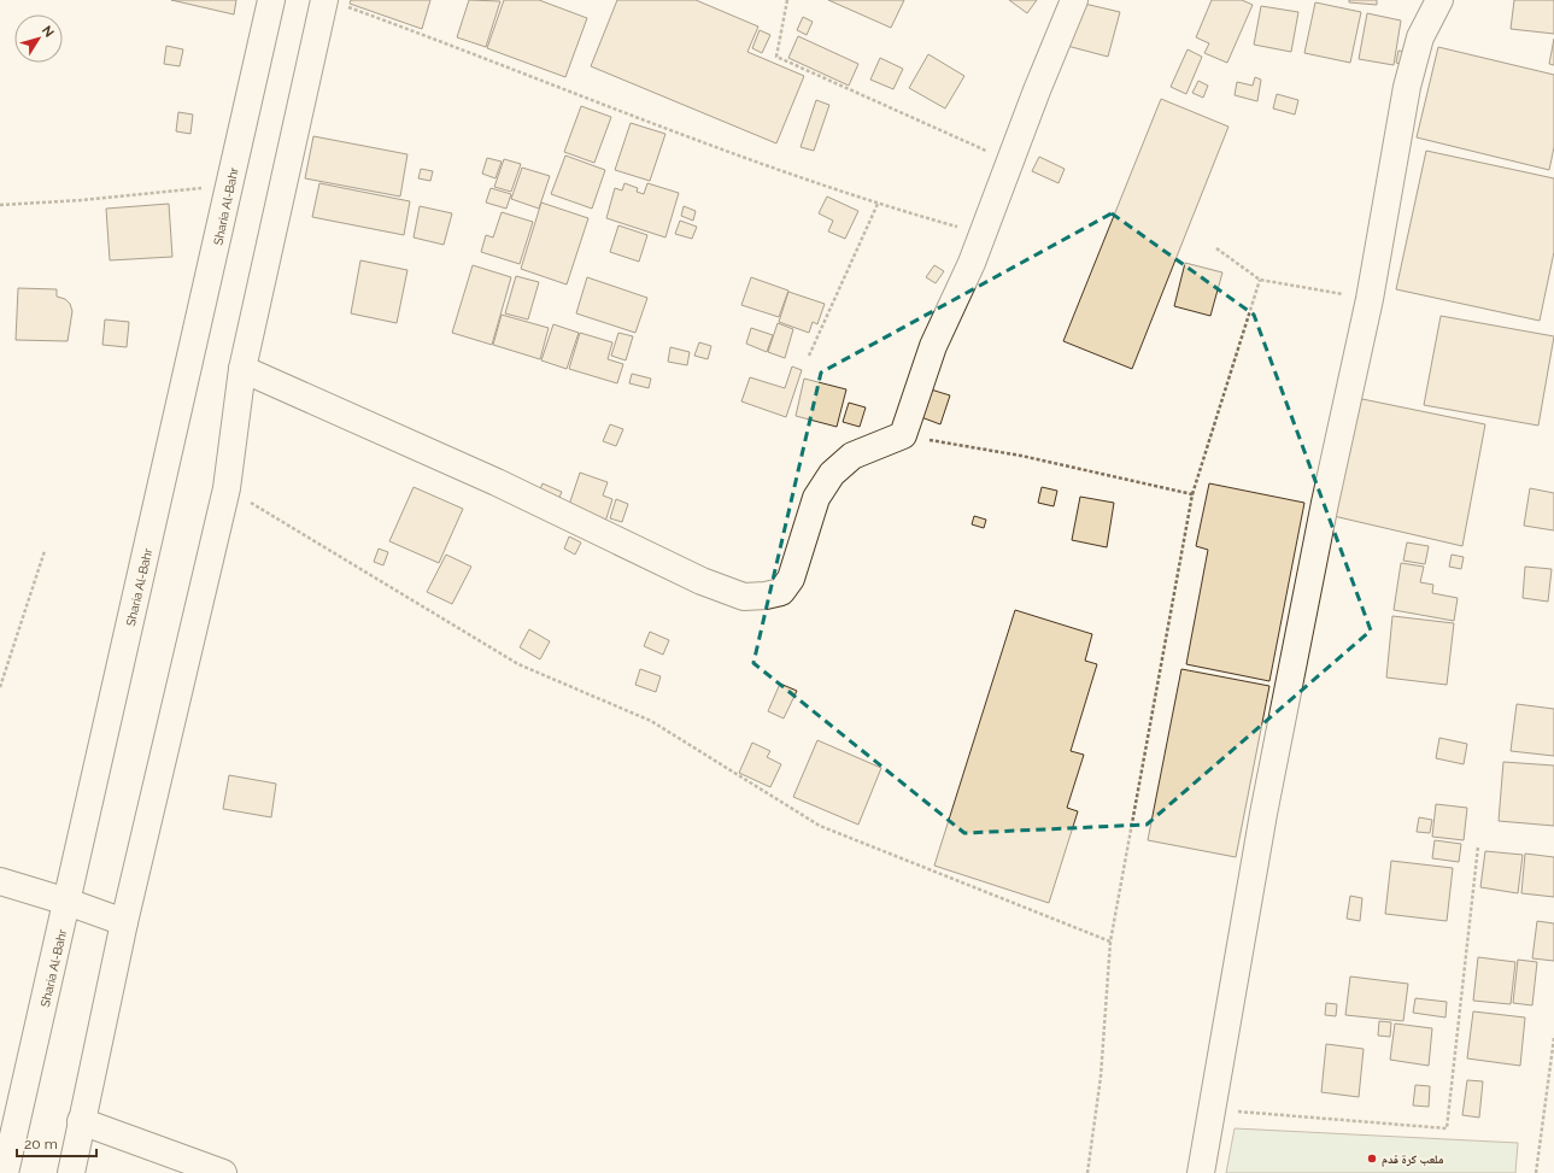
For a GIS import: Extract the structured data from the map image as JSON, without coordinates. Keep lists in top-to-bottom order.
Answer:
{
  "streets": {
    "street": ["Sharia Al-Bahr"]
  },
  "places": ["ملعب كرة قدم"],
  "scale_bar": "20 m",
  "north": "top right"
}
